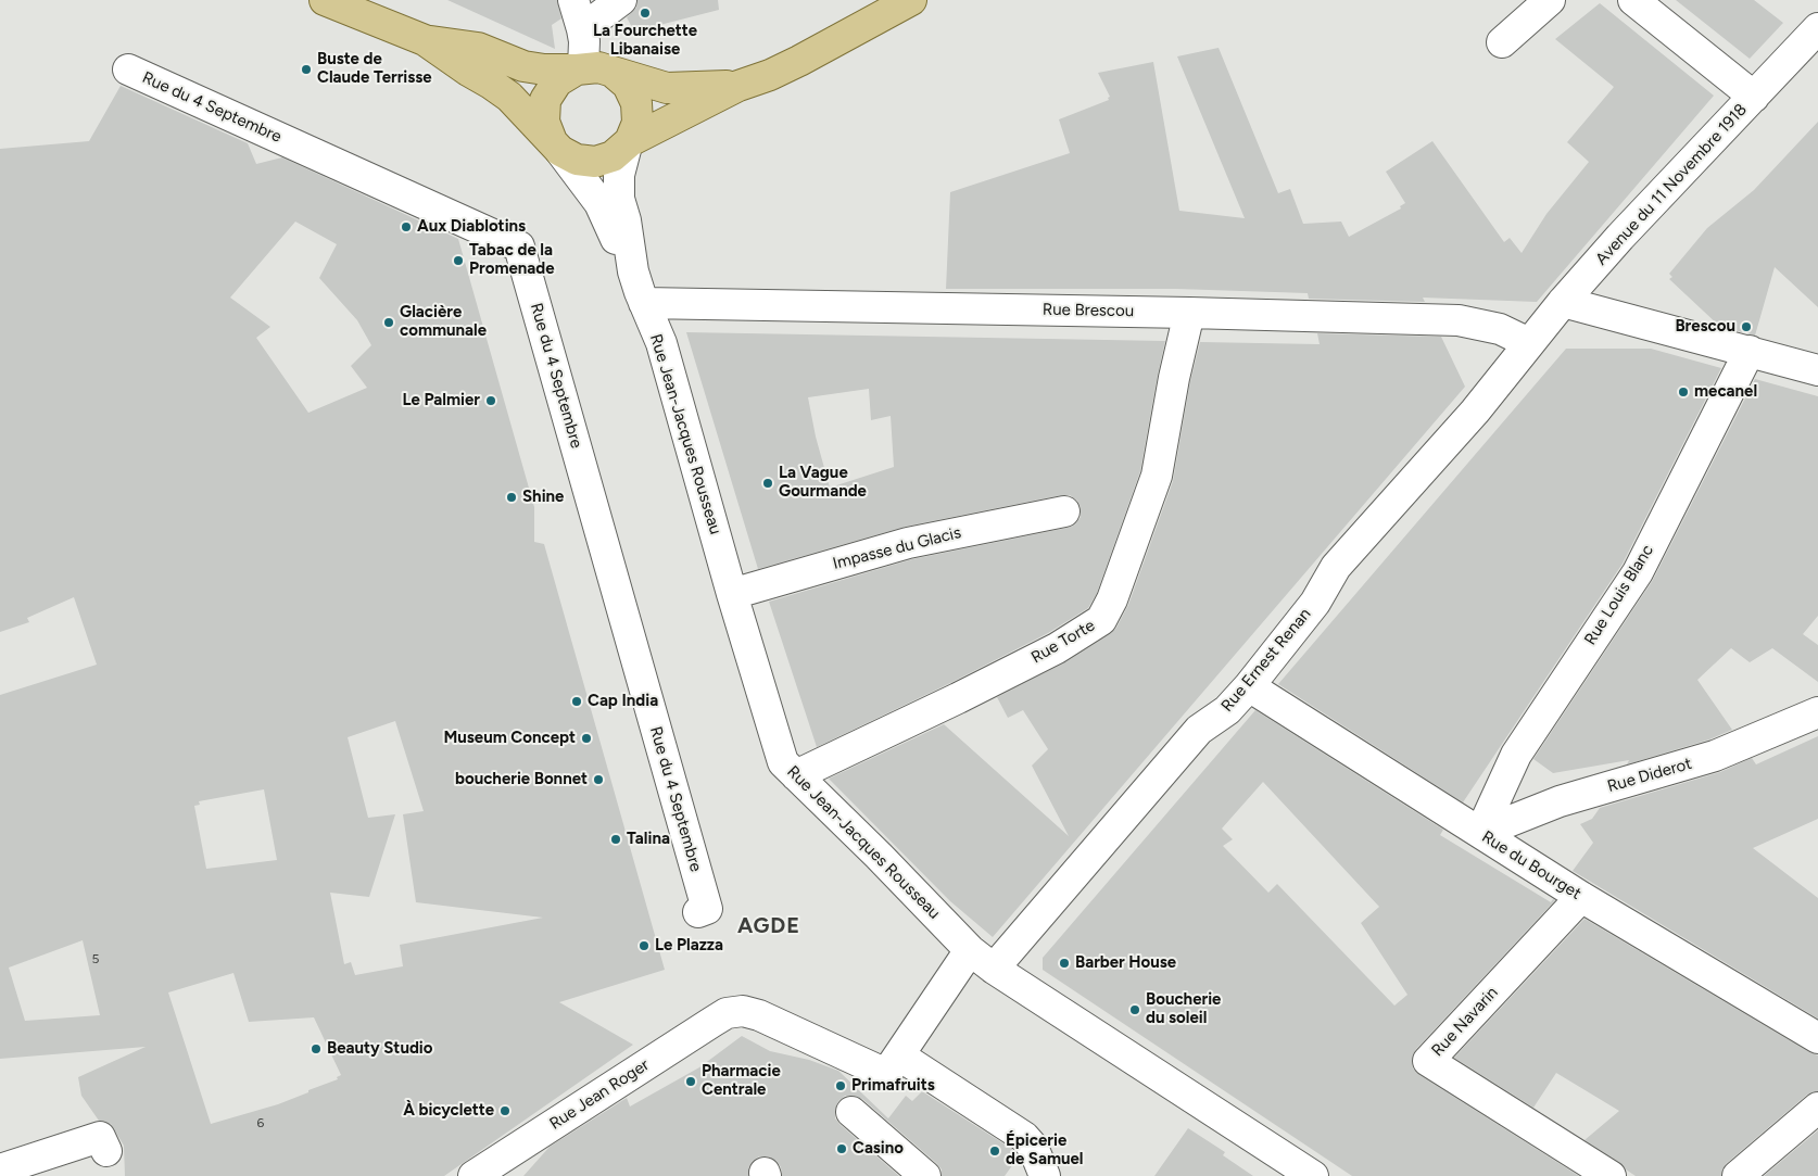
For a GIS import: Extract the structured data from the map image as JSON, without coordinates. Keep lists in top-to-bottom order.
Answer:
{
  "streets": {
    "street": [
      "Rue du 4 Septembre",
      "Avenue du 11 Novembre 1918",
      "Rue Brescou",
      "Rue Jean-Jacques Rousseau",
      "Impasse du Glacis",
      "Rue Louis Blanc",
      "Rue Torte",
      "Rue Ernest Renan",
      "Rue Diderot",
      "Rue du Bourget",
      "Rue Navarin",
      "Rue Jean Roger"
    ]
  },
  "crossings": [
    ["Avenue du 11 Novembre 1918", "Rue Brescou"],
    ["Avenue du 11 Novembre 1918", "Rue Ernest Renan"],
    ["Rue Brescou", "Rue Jean-Jacques Rousseau"],
    ["Rue Brescou", "Rue Torte"],
    ["Rue Brescou", "Rue Ernest Renan"],
    ["Rue Jean-Jacques Rousseau", "Impasse du Glacis"],
    ["Rue Jean-Jacques Rousseau", "Rue Torte"],
    ["Rue Jean-Jacques Rousseau", "Rue Ernest Renan"],
    ["Rue Louis Blanc", "Rue Diderot"],
    ["Rue Louis Blanc", "Rue du Bourget"],
    ["Rue Ernest Renan", "Rue du Bourget"],
    ["Rue Diderot", "Rue du Bourget"],
    ["Rue du Bourget", "Rue Navarin"]
  ],
  "districts": ["AGDE"],
  "places": [
    "La Fourchette Libanaise",
    "Buste de Claude Terrisse",
    "Aux Diablotins",
    "Tabac de la Promenade",
    "Glacière communale",
    "Brescou",
    "mecanel",
    "Le Palmier",
    "La Vague Gourmande",
    "Shine",
    "Cap India",
    "Museum Concept",
    "boucherie Bonnet",
    "Talina",
    "Le Plazza",
    "Barber House",
    "Boucherie du soleil",
    "Beauty Studio",
    "Pharmacie Centrale",
    "Primafruits",
    "À bicyclette",
    "Casino",
    "Épicerie de Samuel"
  ],
  "house_numbers": ["5", "6"]
}
